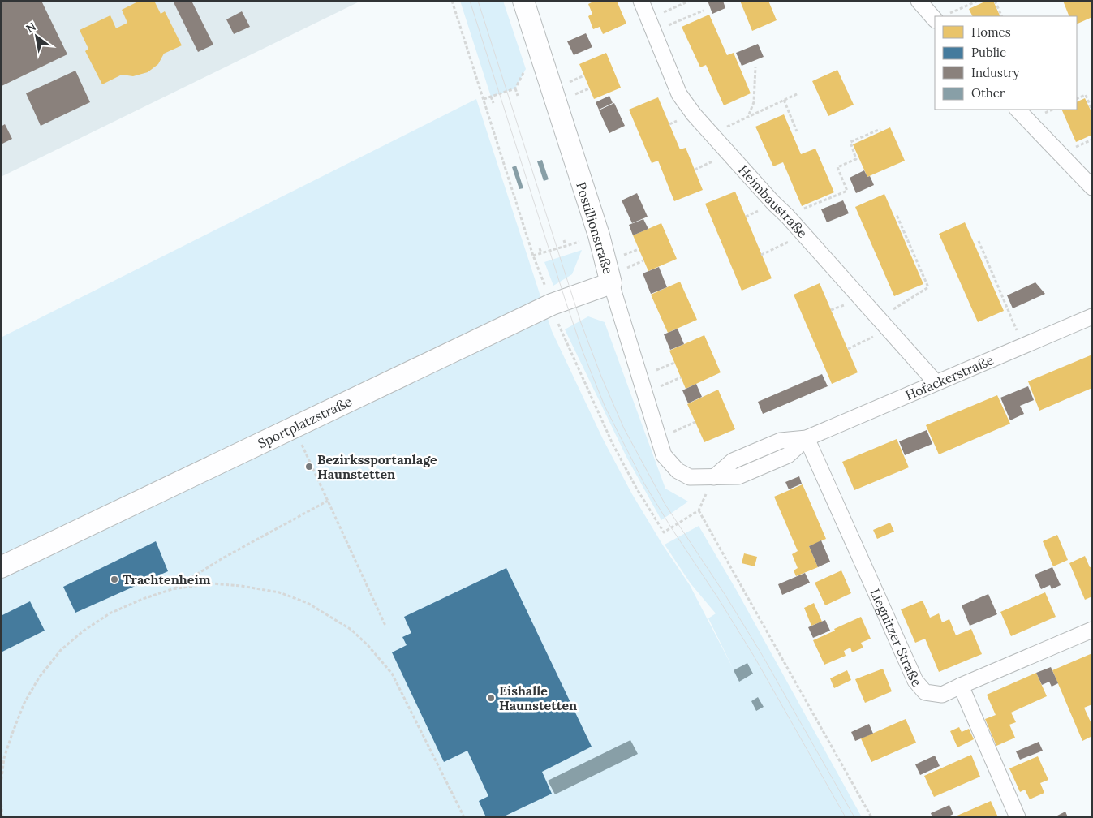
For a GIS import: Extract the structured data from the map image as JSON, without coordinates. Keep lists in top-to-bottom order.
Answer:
{
  "streets": {
    "street": [
      "Heimbaustraße",
      "Postillionstraße",
      "Hofackerstraße",
      "Sportplatzstraße",
      "Liegnitzer Straße"
    ]
  },
  "crossings": [
    ["Heimbaustraße", "Hofackerstraße"],
    ["Postillionstraße", "Hofackerstraße"],
    ["Postillionstraße", "Sportplatzstraße"],
    ["Hofackerstraße", "Liegnitzer Straße"]
  ],
  "places": ["Bezirkssportanlage Haunstetten", "Trachtenheim", "Eishalle Haunstetten"],
  "legend": [
    "Homes",
    "Public",
    "Industry",
    "Other"
  ],
  "north": "top left"
}
